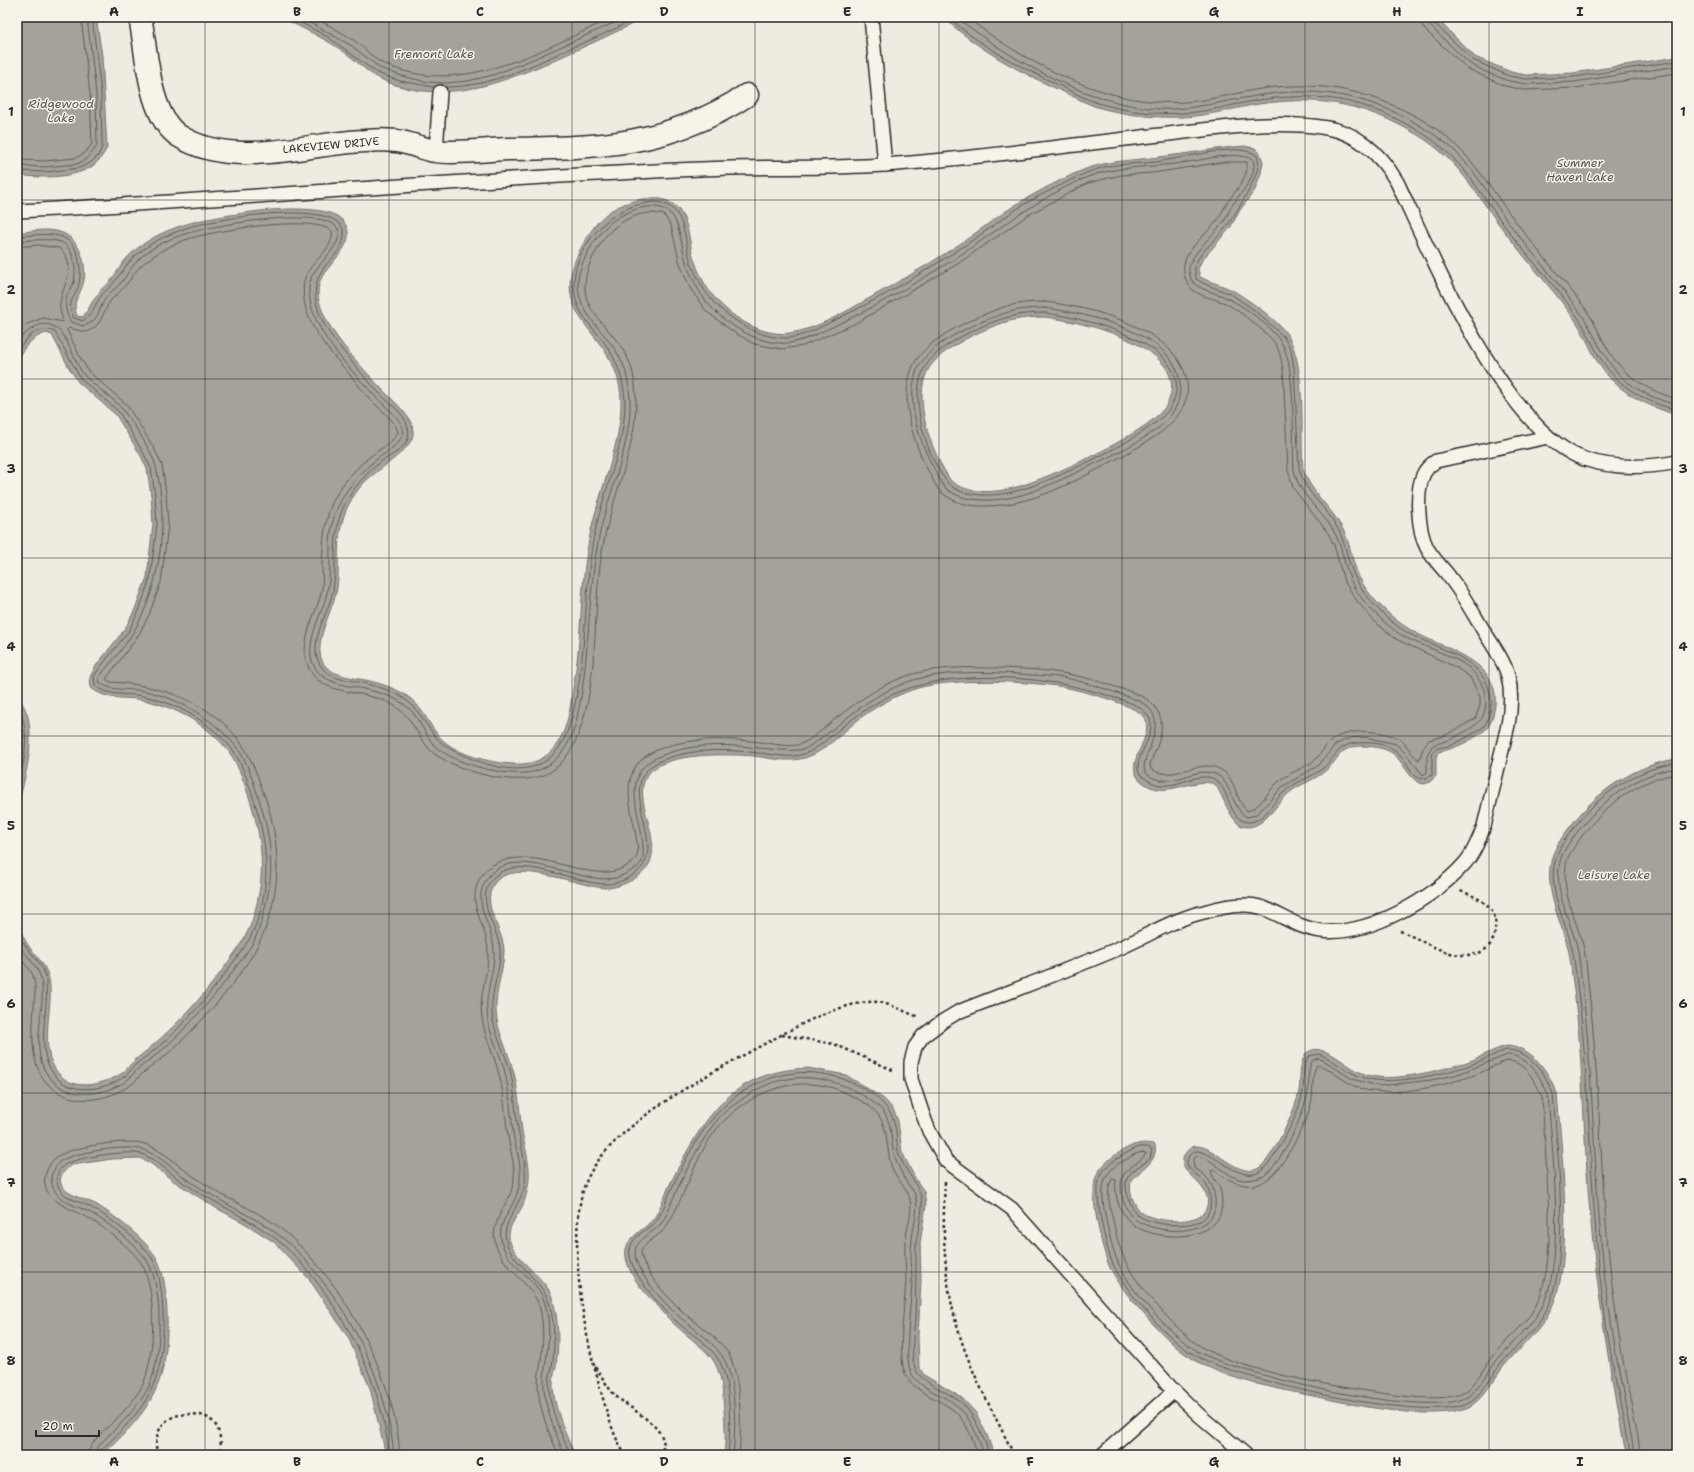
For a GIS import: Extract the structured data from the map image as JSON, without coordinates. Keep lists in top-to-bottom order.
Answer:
{
  "streets": {
    "street": ["LAKEVIEW DRIVE"]
  },
  "water": [
    "Fremont Lake",
    "Ridgewood Lake",
    "Summer Haven Lake",
    "Leisure Lake"
  ],
  "scale_bar": "20 m",
  "grid": {
    "columns": [
      "A",
      "B",
      "C",
      "D",
      "E",
      "F",
      "G",
      "H",
      "I"
    ],
    "rows": [
      "1",
      "2",
      "3",
      "4",
      "5",
      "6",
      "7",
      "8"
    ]
  }
}
